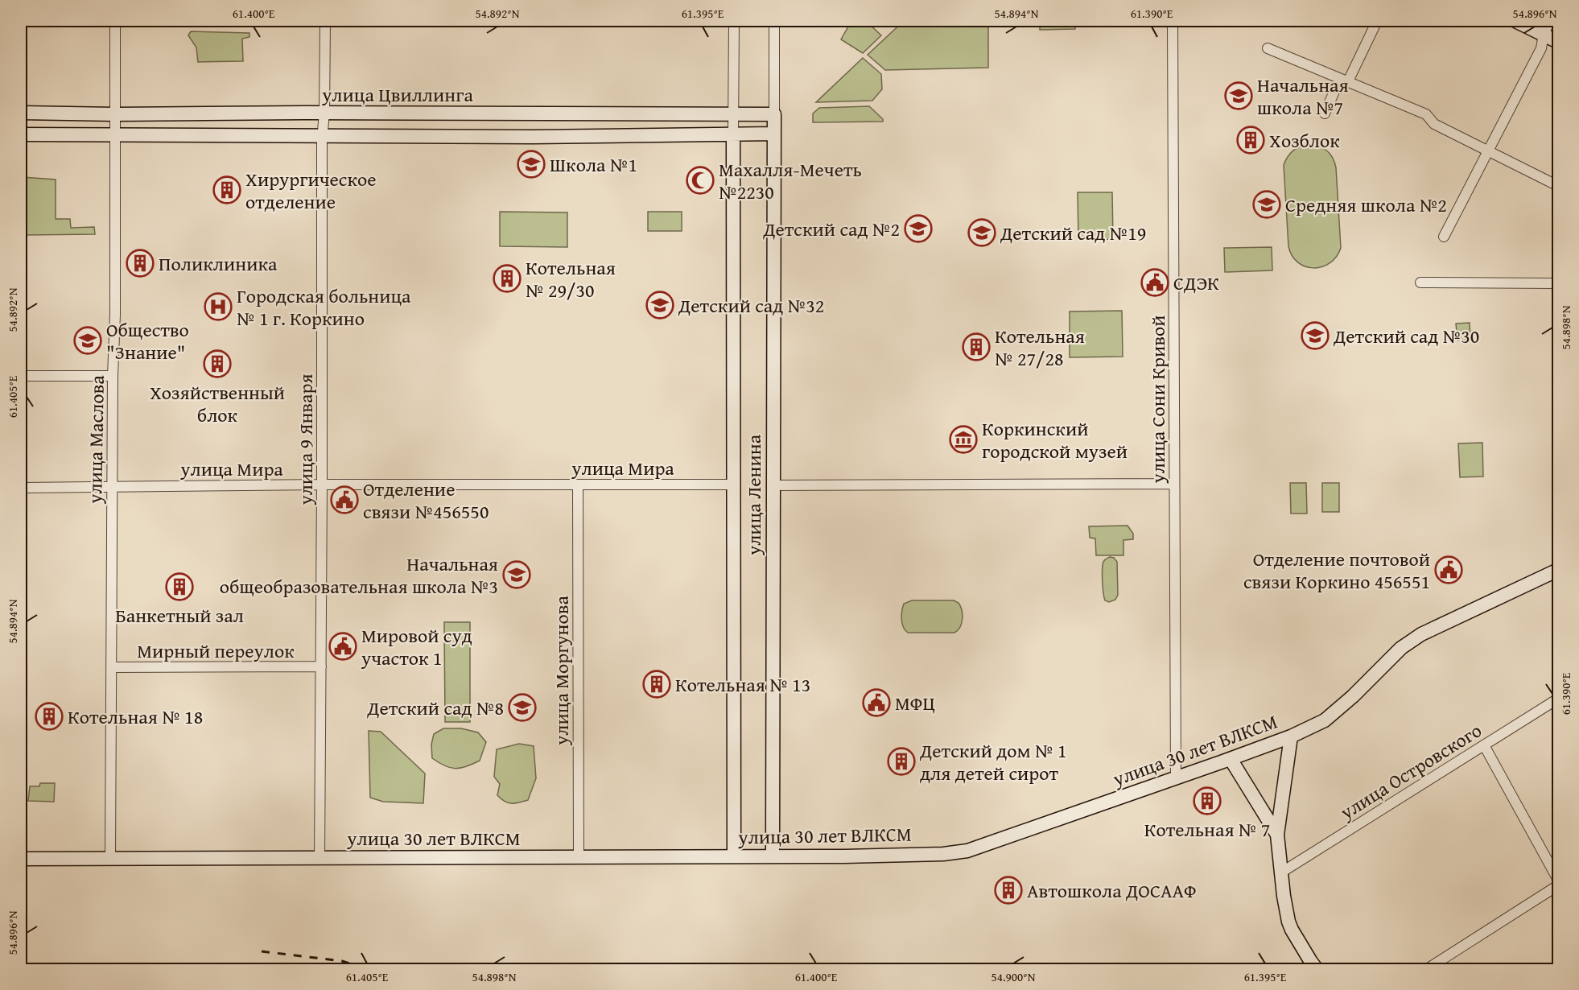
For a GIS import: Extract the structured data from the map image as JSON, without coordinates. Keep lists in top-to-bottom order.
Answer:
{
  "streets": {
    "street": [
      "улица Цвиллинга",
      "улица Сони Кривой",
      "улица Маслова",
      "улица 9 Января",
      "улица Мира",
      "улица Ленина",
      "Мирный переулок",
      "улица Моргунова",
      "улица 30 лет ВЛКСМ",
      "улица Островского"
    ]
  },
  "crossings": [
    ["улица Цвиллинга", "улица Маслова"],
    ["улица Цвиллинга", "улица 9 Января"],
    ["улица Цвиллинга", "улица Ленина"],
    ["улица Сони Кривой", "улица 30 лет ВЛКСМ"],
    ["улица Маслова", "улица Мира"],
    ["улица Маслова", "Мирный переулок"],
    ["улица Маслова", "улица 30 лет ВЛКСМ"],
    ["улица 9 Января", "улица Мира"],
    ["улица 9 Января", "Мирный переулок"],
    ["улица 9 Января", "улица 30 лет ВЛКСМ"],
    ["улица Мира", "улица Ленина"],
    ["улица Мира", "улица Моргунова"],
    ["улица Ленина", "улица 30 лет ВЛКСМ"],
    ["улица Моргунова", "улица 30 лет ВЛКСМ"]
  ],
  "places": {
    "school or university": [
      "Начальная школа №7",
      "Школа №1",
      "Средняя школа №2",
      "Детский сад №2",
      "Детский сад №19",
      "Детский сад №32",
      "Детский сад №30",
      "Общество \"Знание\"",
      "Начальная общеобразовательная школа №3",
      "Детский сад №8"
    ],
    "building": [
      "Хозблок",
      "Хирургическое отделение",
      "Поликлиника",
      "Котельная № 29/30",
      "Котельная № 27/28",
      "Хозяйственный блок",
      "Банкетный зал",
      "Котельная № 13",
      "Котельная № 18",
      "Детский дом № 1 для детей сирот",
      "Котельная № 7",
      "Автошкола ДОСААФ"
    ],
    "mosque": ["Махалля-Мечеть №2230"],
    "public building": [
      "СДЭК",
      "Отделение связи №456550",
      "Отделение почтовой связи Коркино 456551",
      "Мировой суд участок 1",
      "МФЦ"
    ],
    "hospital": ["Городская больница № 1 г. Коркино"],
    "museum": ["Коркинский городской музей"]
  },
  "coordinates": [
    "61.400°E",
    "54.892°N",
    "61.395°E",
    "54.894°N",
    "61.390°E",
    "54.896°N",
    "54.898°N",
    "61.405°E",
    "54.900°N"
  ]
}
